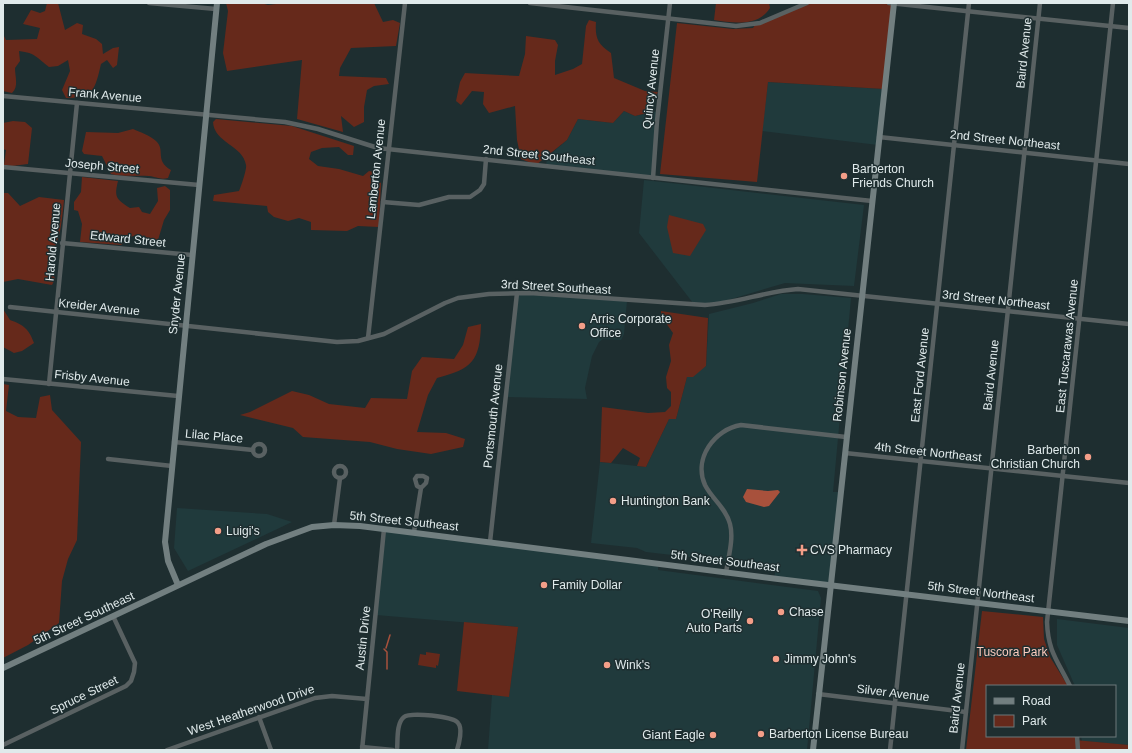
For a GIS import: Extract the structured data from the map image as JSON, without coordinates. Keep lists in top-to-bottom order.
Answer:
{
  "streets": {
    "main road": [
      "Snyder Avenue",
      "Robinson Avenue",
      "5th Street Southeast",
      "5th Street Northeast"
    ],
    "street": [
      "Baird Avenue",
      "Quincy Avenue",
      "Frank Avenue",
      "2nd Street Northeast",
      "2nd Street Southeast",
      "Joseph Street",
      "Lamberton Avenue",
      "Edward Street",
      "Harold Avenue",
      "3rd Street Southeast",
      "3rd Street Northeast",
      "Kreider Avenue",
      "East Tuscarawas Avenue",
      "East Ford Avenue",
      "Frisby Avenue",
      "Portsmouth Avenue",
      "Lilac Place",
      "4th Street Northeast",
      "Austin Drive",
      "Silver Avenue",
      "Spruce Street",
      "West Heatherwood Drive"
    ]
  },
  "crossings": [
    ["Baird Avenue", "2nd Street Northeast"],
    ["Baird Avenue", "3rd Street Northeast"],
    ["Baird Avenue", "4th Street Northeast"],
    ["Baird Avenue", "5th Street Northeast"],
    ["Baird Avenue", "Silver Avenue"],
    ["Quincy Avenue", "2nd Street Southeast"],
    ["Frank Avenue", "2nd Street Southeast"],
    ["Frank Avenue", "Harold Avenue"],
    ["Frank Avenue", "Snyder Avenue"],
    ["2nd Street Northeast", "East Tuscarawas Avenue"],
    ["2nd Street Northeast", "Robinson Avenue"],
    ["2nd Street Northeast", "East Ford Avenue"],
    ["2nd Street Southeast", "Lamberton Avenue"],
    ["2nd Street Southeast", "Snyder Avenue"],
    ["2nd Street Southeast", "Robinson Avenue"],
    ["Joseph Street", "Harold Avenue"],
    ["Joseph Street", "Snyder Avenue"],
    ["Lamberton Avenue", "3rd Street Southeast"],
    ["Edward Street", "Harold Avenue"],
    ["Edward Street", "Snyder Avenue"],
    ["Harold Avenue", "Kreider Avenue"],
    ["Harold Avenue", "Frisby Avenue"],
    ["3rd Street Southeast", "Snyder Avenue"],
    ["3rd Street Southeast", "3rd Street Northeast"],
    ["3rd Street Southeast", "Kreider Avenue"],
    ["3rd Street Southeast", "Robinson Avenue"],
    ["3rd Street Southeast", "Portsmouth Avenue"],
    ["Snyder Avenue", "Kreider Avenue"],
    ["Snyder Avenue", "Frisby Avenue"],
    ["Snyder Avenue", "Lilac Place"],
    ["Snyder Avenue", "5th Street Southeast"],
    ["3rd Street Northeast", "East Tuscarawas Avenue"],
    ["3rd Street Northeast", "Robinson Avenue"],
    ["3rd Street Northeast", "East Ford Avenue"],
    ["East Tuscarawas Avenue", "4th Street Northeast"],
    ["East Tuscarawas Avenue", "5th Street Northeast"],
    ["Robinson Avenue", "4th Street Northeast"],
    ["Robinson Avenue", "5th Street Southeast"],
    ["Robinson Avenue", "5th Street Northeast"],
    ["Robinson Avenue", "Silver Avenue"],
    ["East Ford Avenue", "4th Street Northeast"],
    ["East Ford Avenue", "5th Street Northeast"],
    ["East Ford Avenue", "Silver Avenue"],
    ["Portsmouth Avenue", "5th Street Southeast"],
    ["5th Street Southeast", "5th Street Northeast"],
    ["5th Street Southeast", "Austin Drive"],
    ["5th Street Southeast", "Spruce Street"],
    ["Austin Drive", "West Heatherwood Drive"]
  ],
  "parks": ["Tuscora Park"],
  "places": {
    "other": [
      "Barberton Friends Church",
      "Arris Corporate Office",
      "Barberton Christian Church",
      "Huntington Bank",
      "Luigi's",
      "Family Dollar",
      "Chase",
      "O'Reilly Auto Parts",
      "Jimmy John's",
      "Wink's",
      "Barberton License Bureau",
      "Giant Eagle"
    ],
    "health": ["CVS Pharmacy"]
  },
  "legend": ["Road", "Park"]
}
